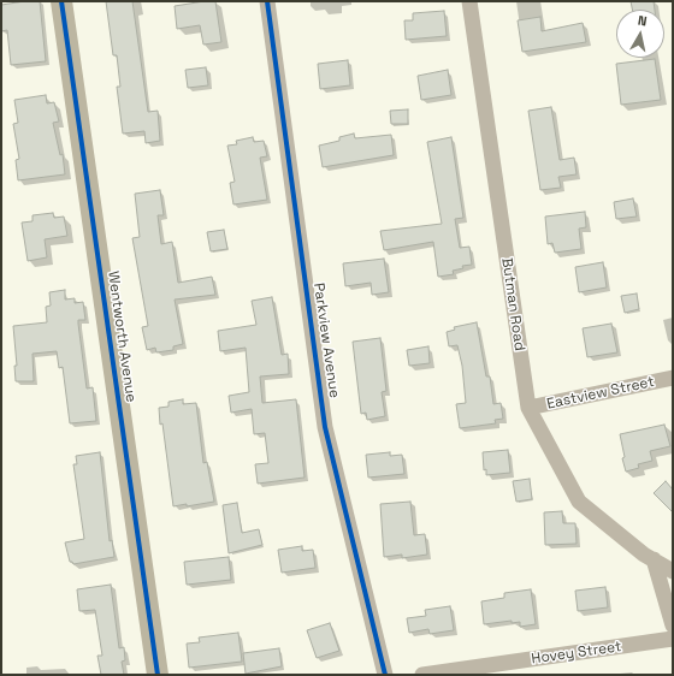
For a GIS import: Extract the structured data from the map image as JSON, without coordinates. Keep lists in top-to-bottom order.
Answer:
{
  "streets": {
    "street": [
      "Butman Road",
      "Wentworth Avenue",
      "Parkview Avenue",
      "Eastview Street",
      "Hovey Street"
    ]
  },
  "crossings": [
    ["Butman Road", "Eastview Street"]
  ],
  "north": "top"
}
